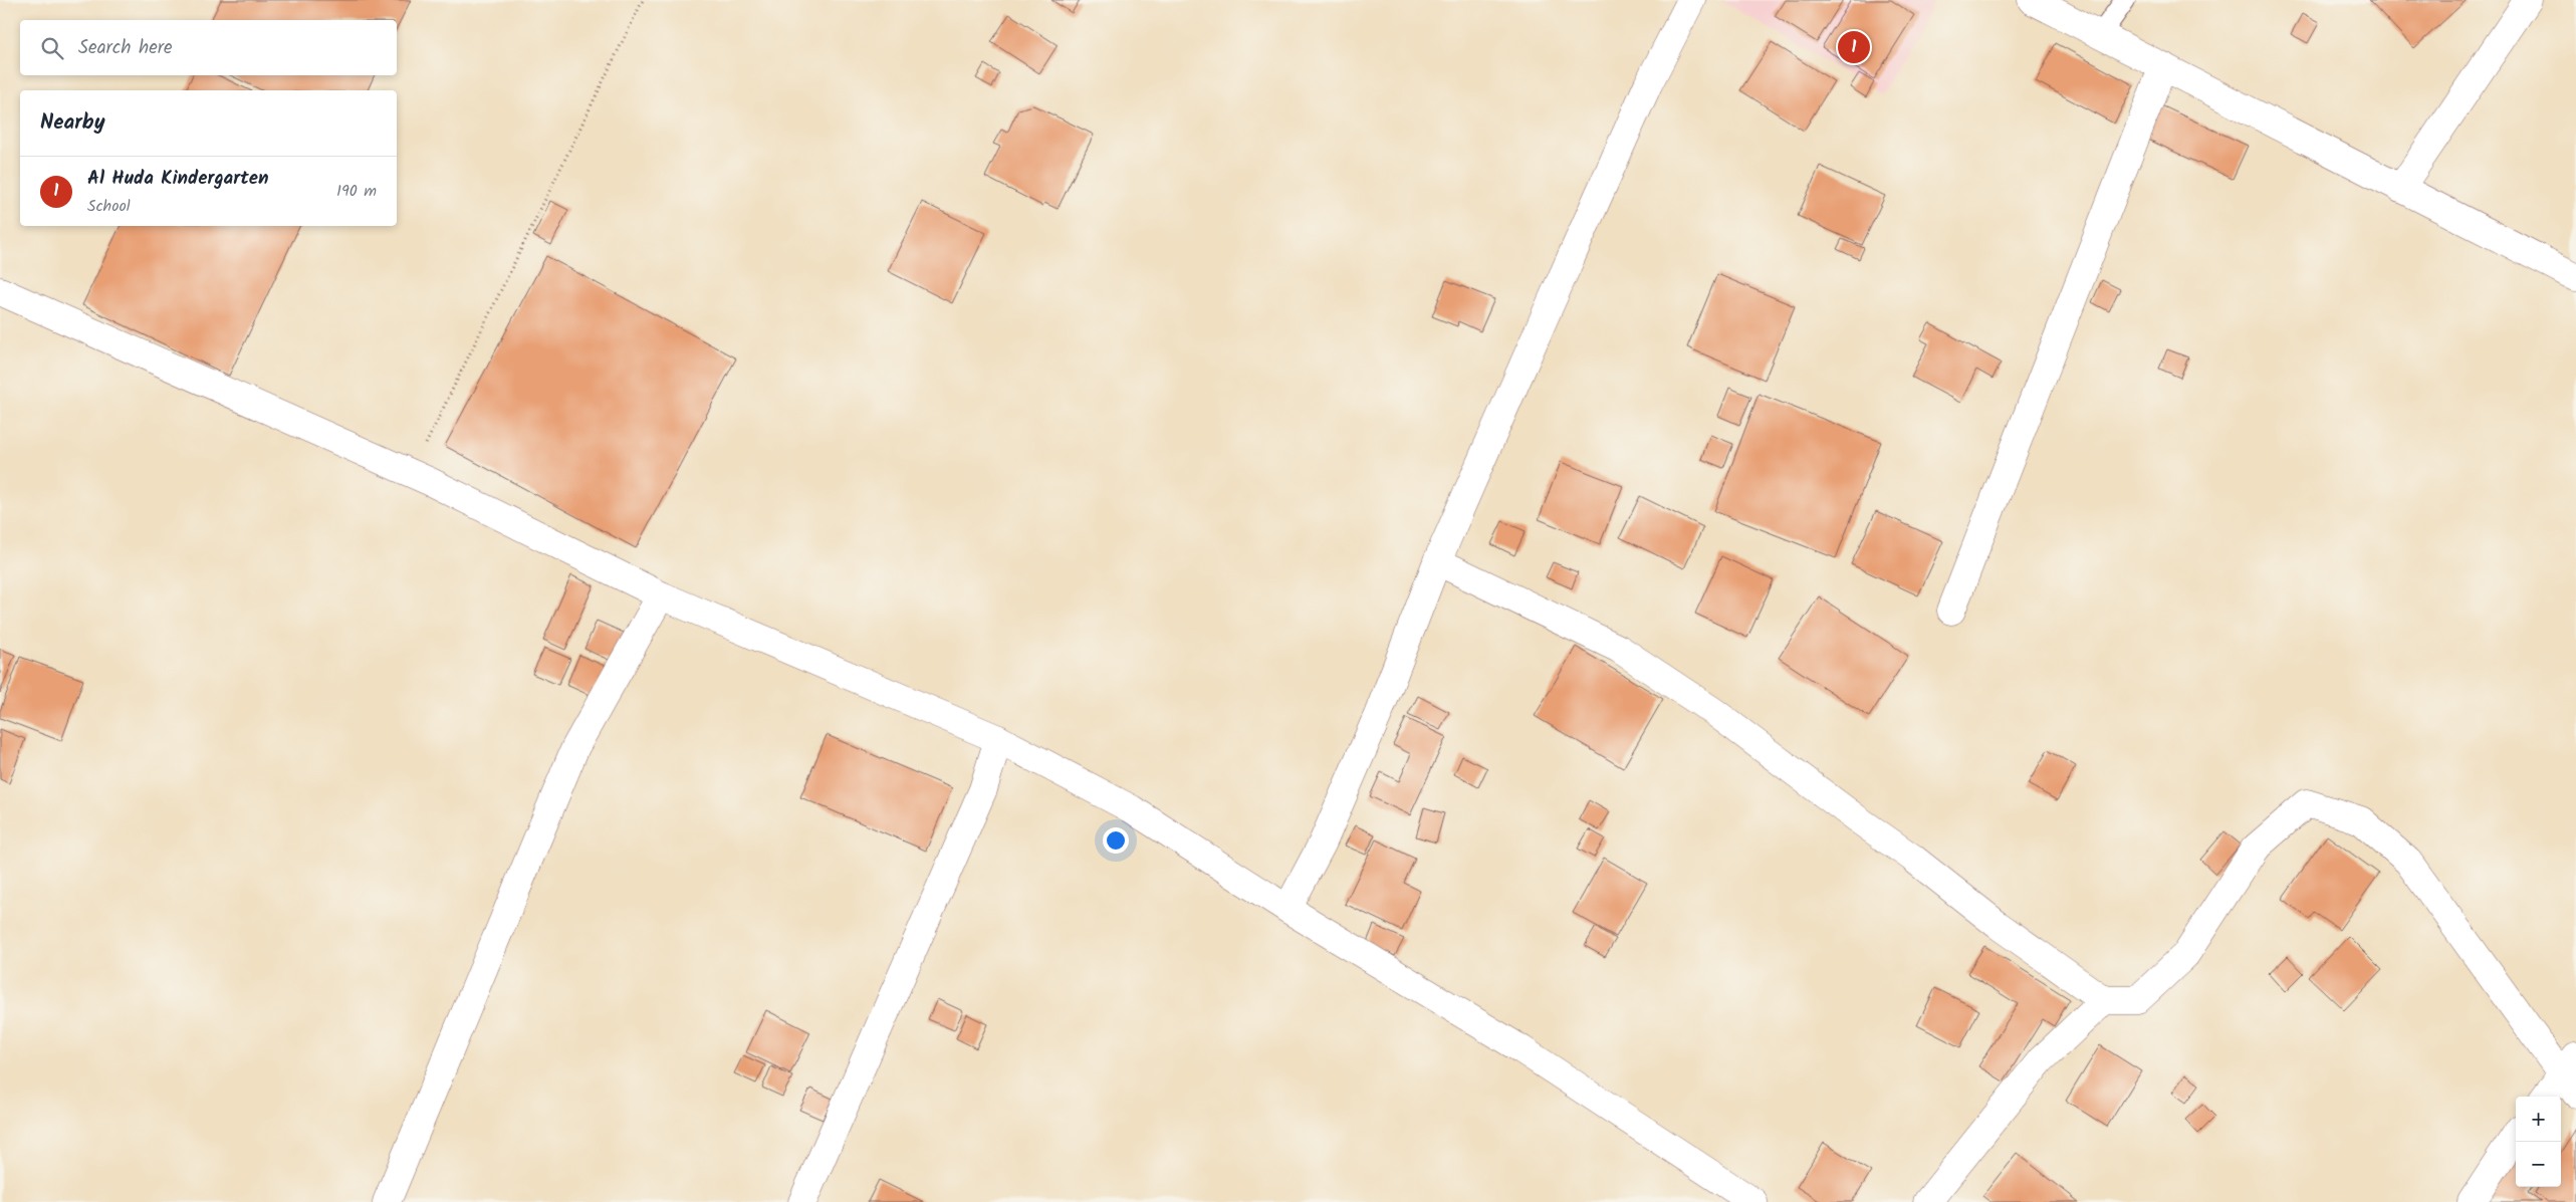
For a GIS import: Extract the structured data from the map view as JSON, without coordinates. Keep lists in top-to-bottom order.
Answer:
{
  "page": {
    "search": "Search here",
    "pins": "1",
    "heading": "Nearby",
    "list": [
      {
        "mark": "1",
        "name": "Al Huda Kindergarten",
        "note": "School",
        "value": "190 m"
      }
    ],
    "map_buttons": ["+", "−"]
  }
}
